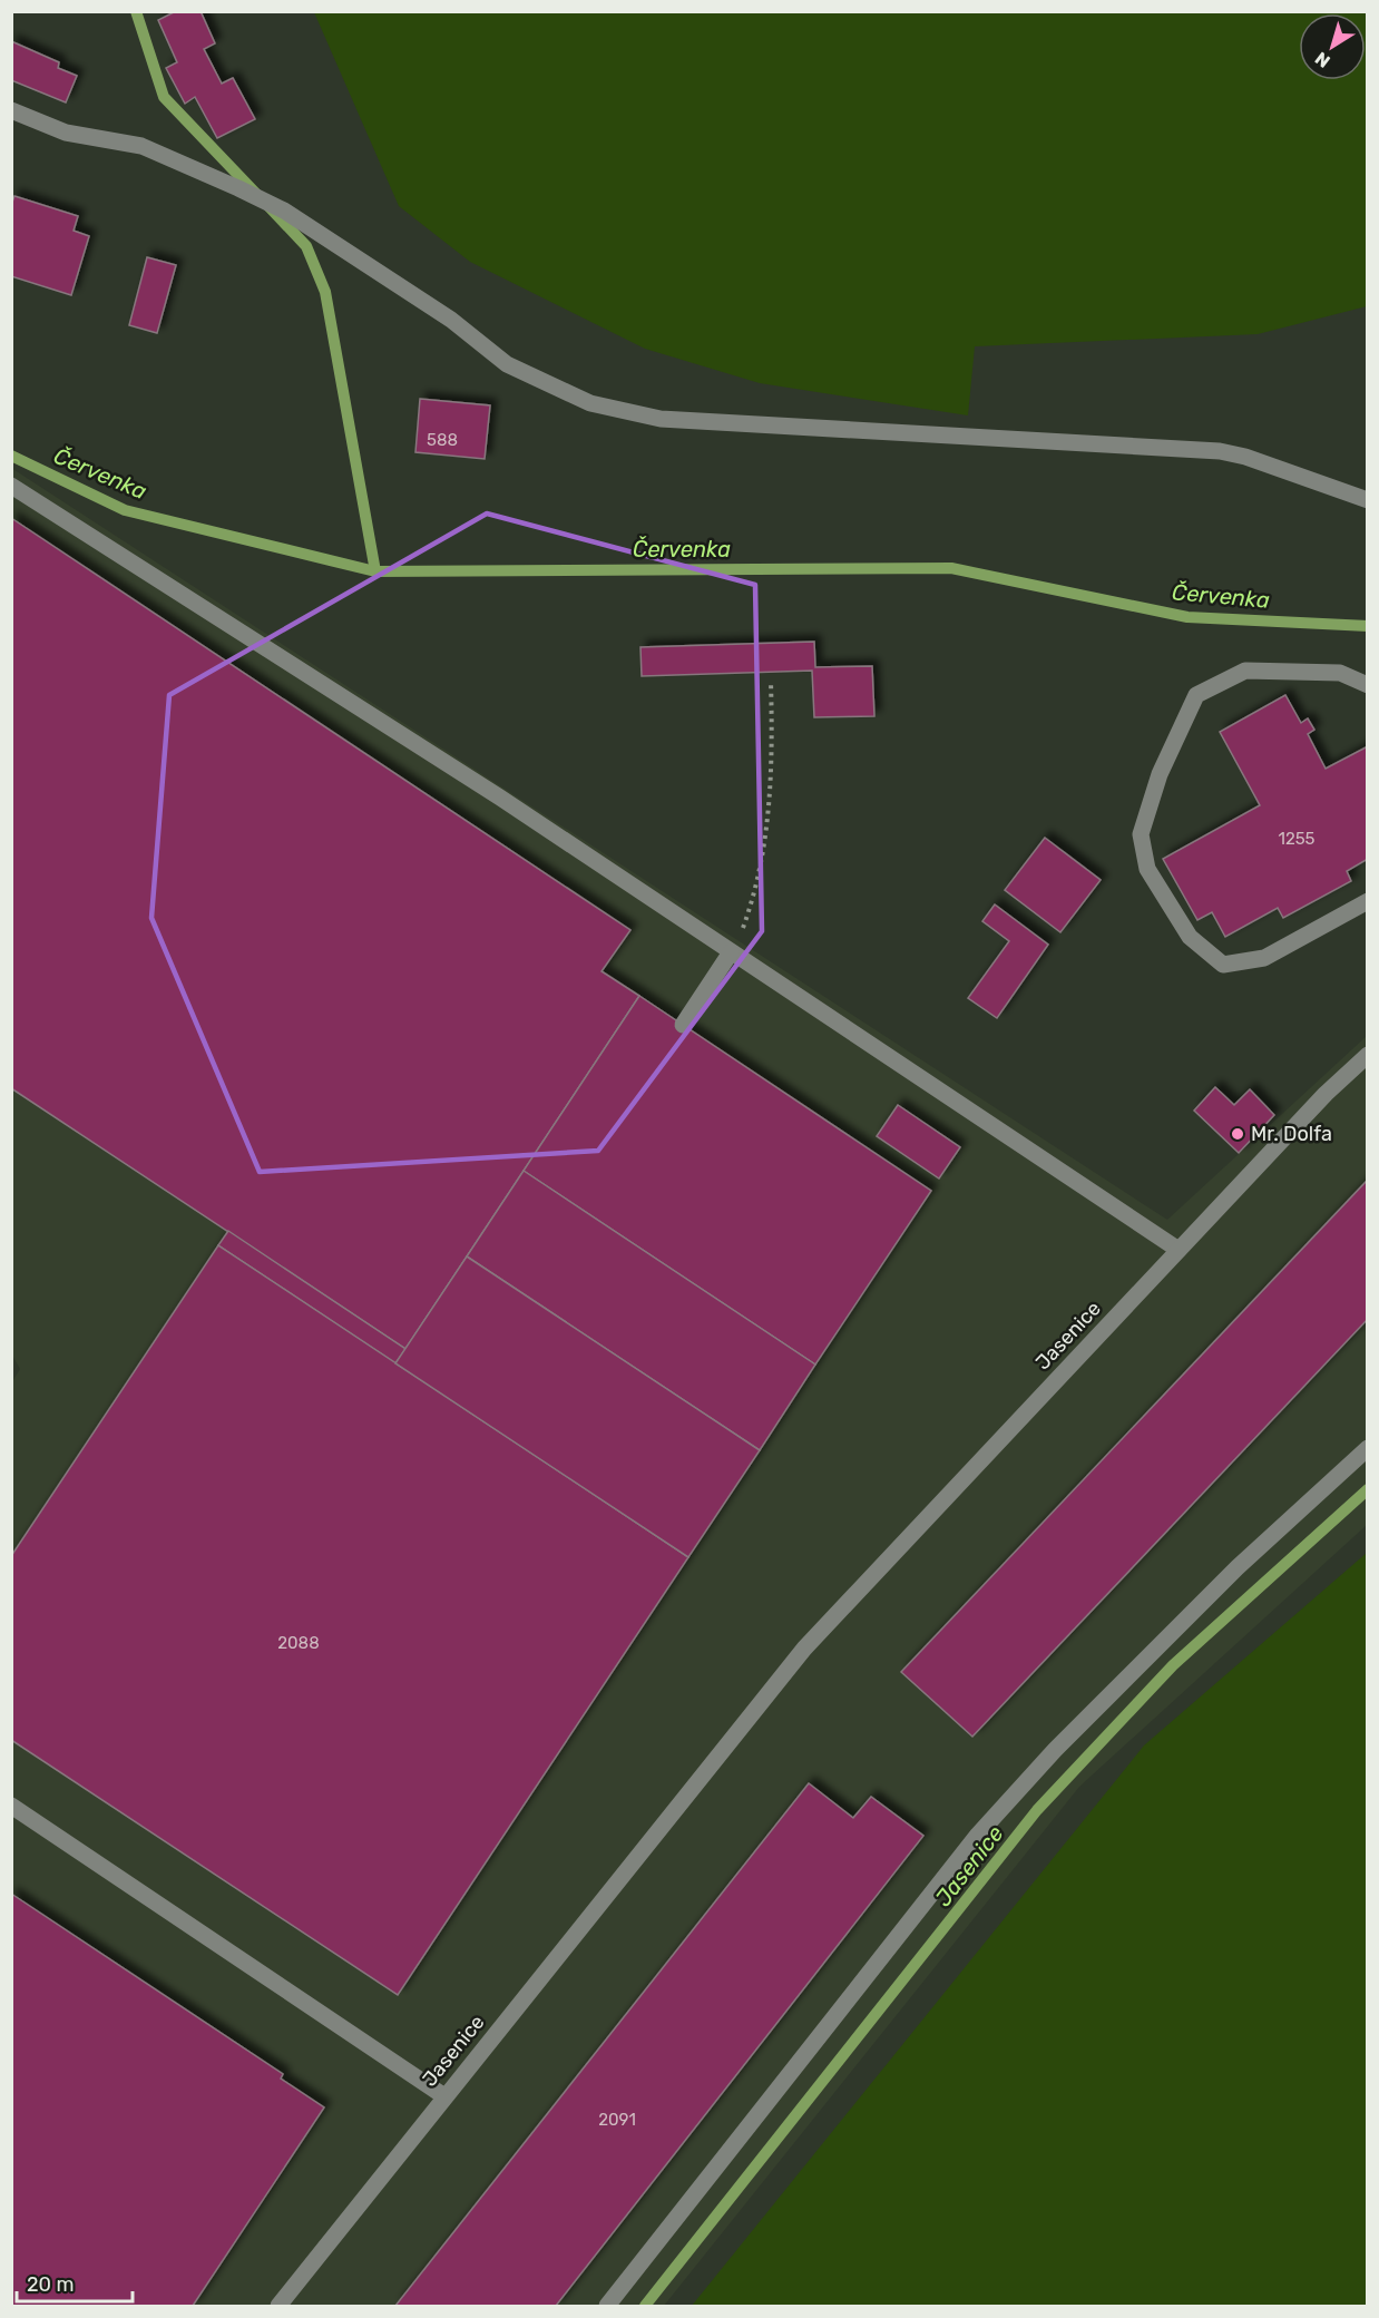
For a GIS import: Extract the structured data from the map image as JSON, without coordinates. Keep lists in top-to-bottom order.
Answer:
{
  "streets": {
    "street": ["Jasenice"]
  },
  "water": ["Červenka", "Jasenice"],
  "places": ["Mr. Dolfa"],
  "house_numbers": [
    "588",
    "1255",
    "2088",
    "2091"
  ],
  "scale_bar": "20 m",
  "north": "bottom left"
}
